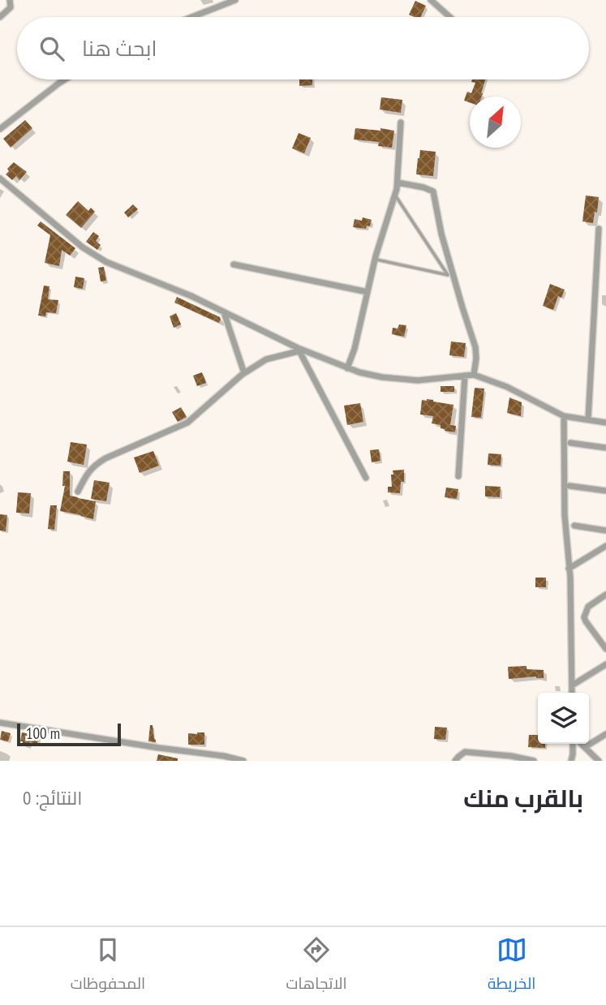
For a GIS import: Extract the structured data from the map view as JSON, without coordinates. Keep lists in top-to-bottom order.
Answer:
{
  "scale_bar": "100 m",
  "north": "top right",
  "page": {
    "search": "ابحث هنا",
    "scale": "100 m",
    "heading": ["بالقرب منك", "النتائج: 0"],
    "nav": ["الخريطة", "الاتجاهات", "المحفوظات"]
  }
}
